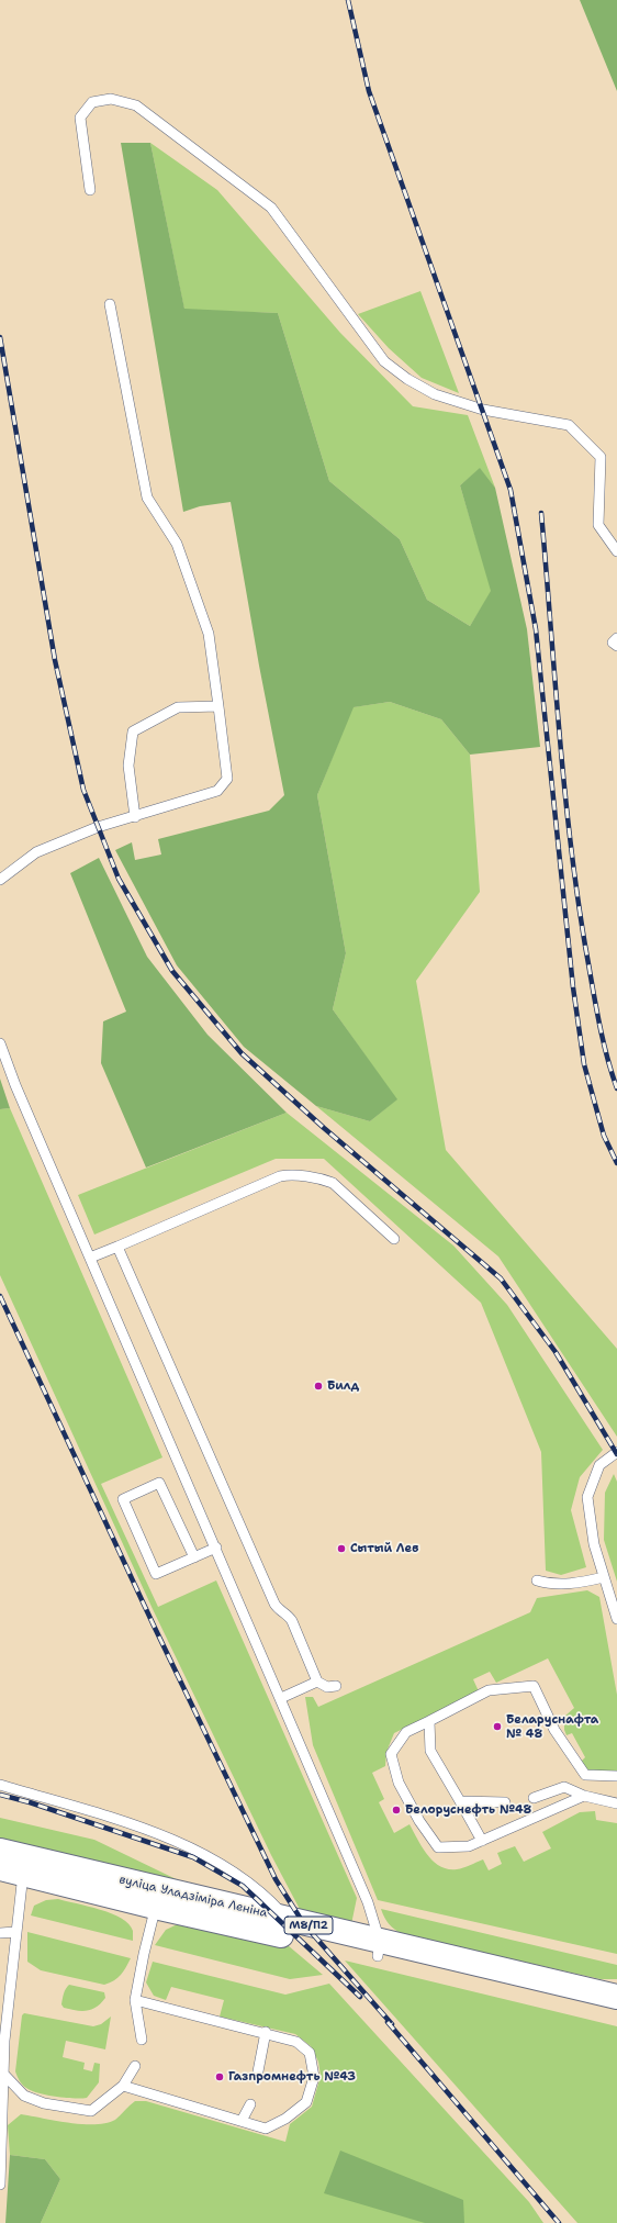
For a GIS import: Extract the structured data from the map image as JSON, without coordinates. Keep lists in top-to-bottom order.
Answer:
{
  "streets": {
    "main road": ["вуліца Уладзіміра Леніна", "М8/П2"]
  },
  "places": [
    "Билд",
    "Сытый Лев",
    "Беларуснафта № 48",
    "Белоруснефть №48",
    "Газпромнефть №43"
  ]
}
